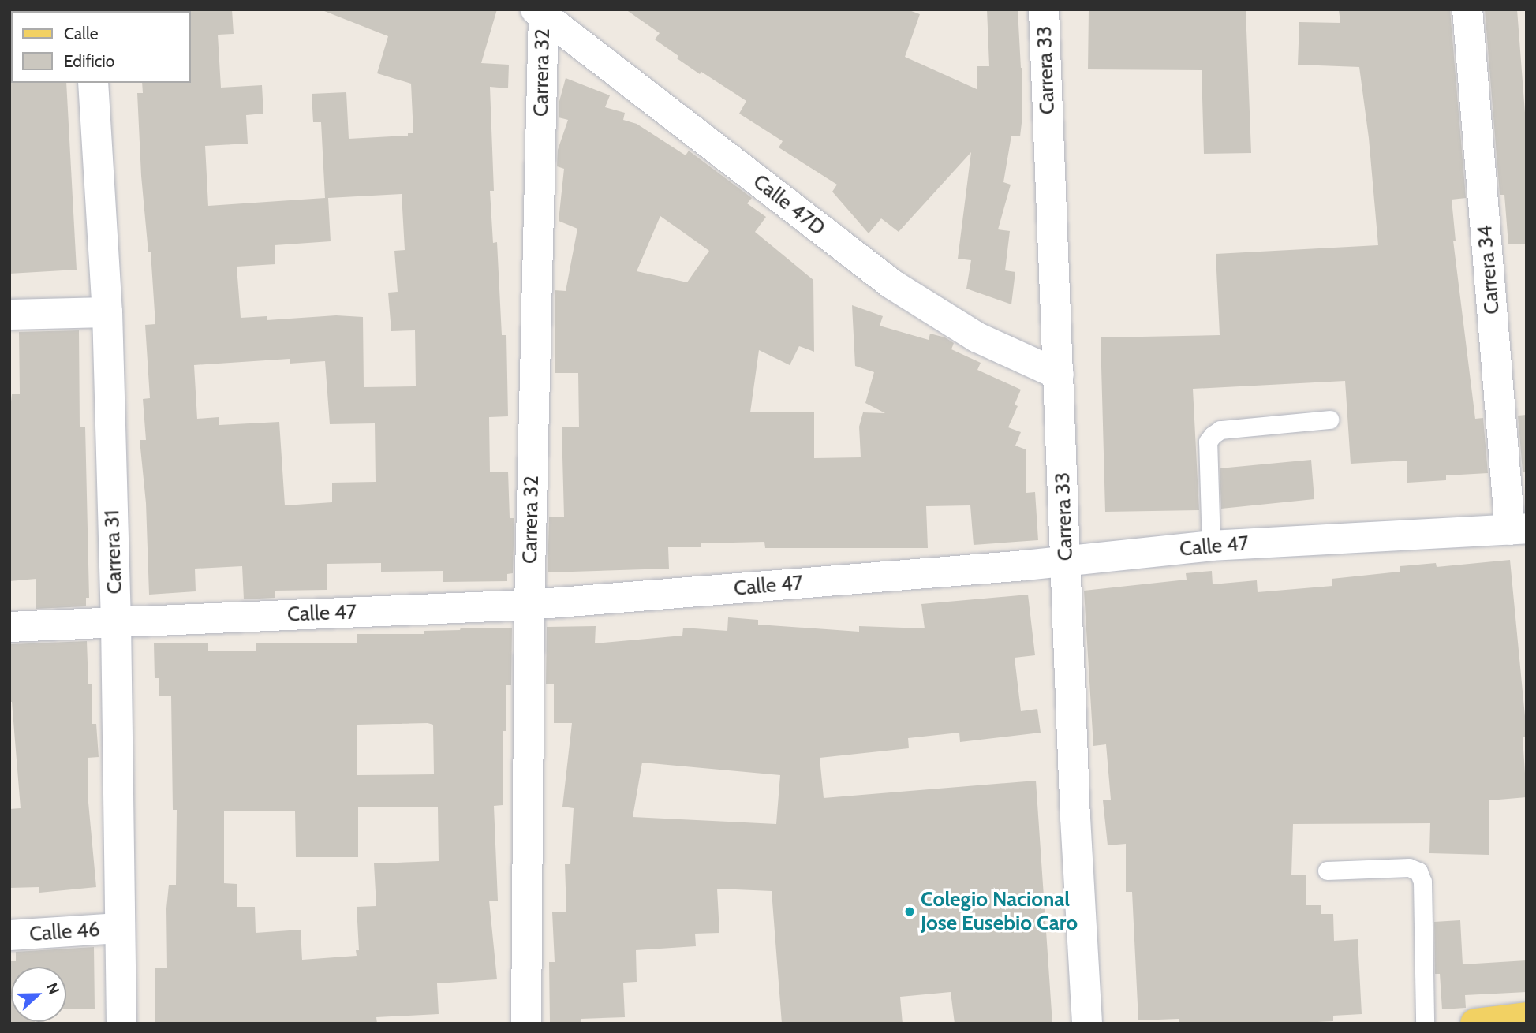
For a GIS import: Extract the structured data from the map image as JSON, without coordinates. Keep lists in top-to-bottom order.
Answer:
{
  "streets": {
    "street": [
      "Carrera 33",
      "Carrera 32",
      "Calle 47D",
      "Carrera 34",
      "Calle 47",
      "Carrera 31",
      "Calle 46"
    ]
  },
  "crossings": [
    ["Carrera 33", "Calle 47D"],
    ["Carrera 33", "Calle 47"],
    ["Carrera 32", "Calle 47D"],
    ["Carrera 32", "Calle 47"],
    ["Carrera 34", "Calle 47"],
    ["Calle 47", "Carrera 31"],
    ["Carrera 31", "Calle 46"]
  ],
  "places": ["Colegio Nacional Jose Eusebio Caro"],
  "legend": ["Calle", "Edificio"],
  "north": "right"
}
